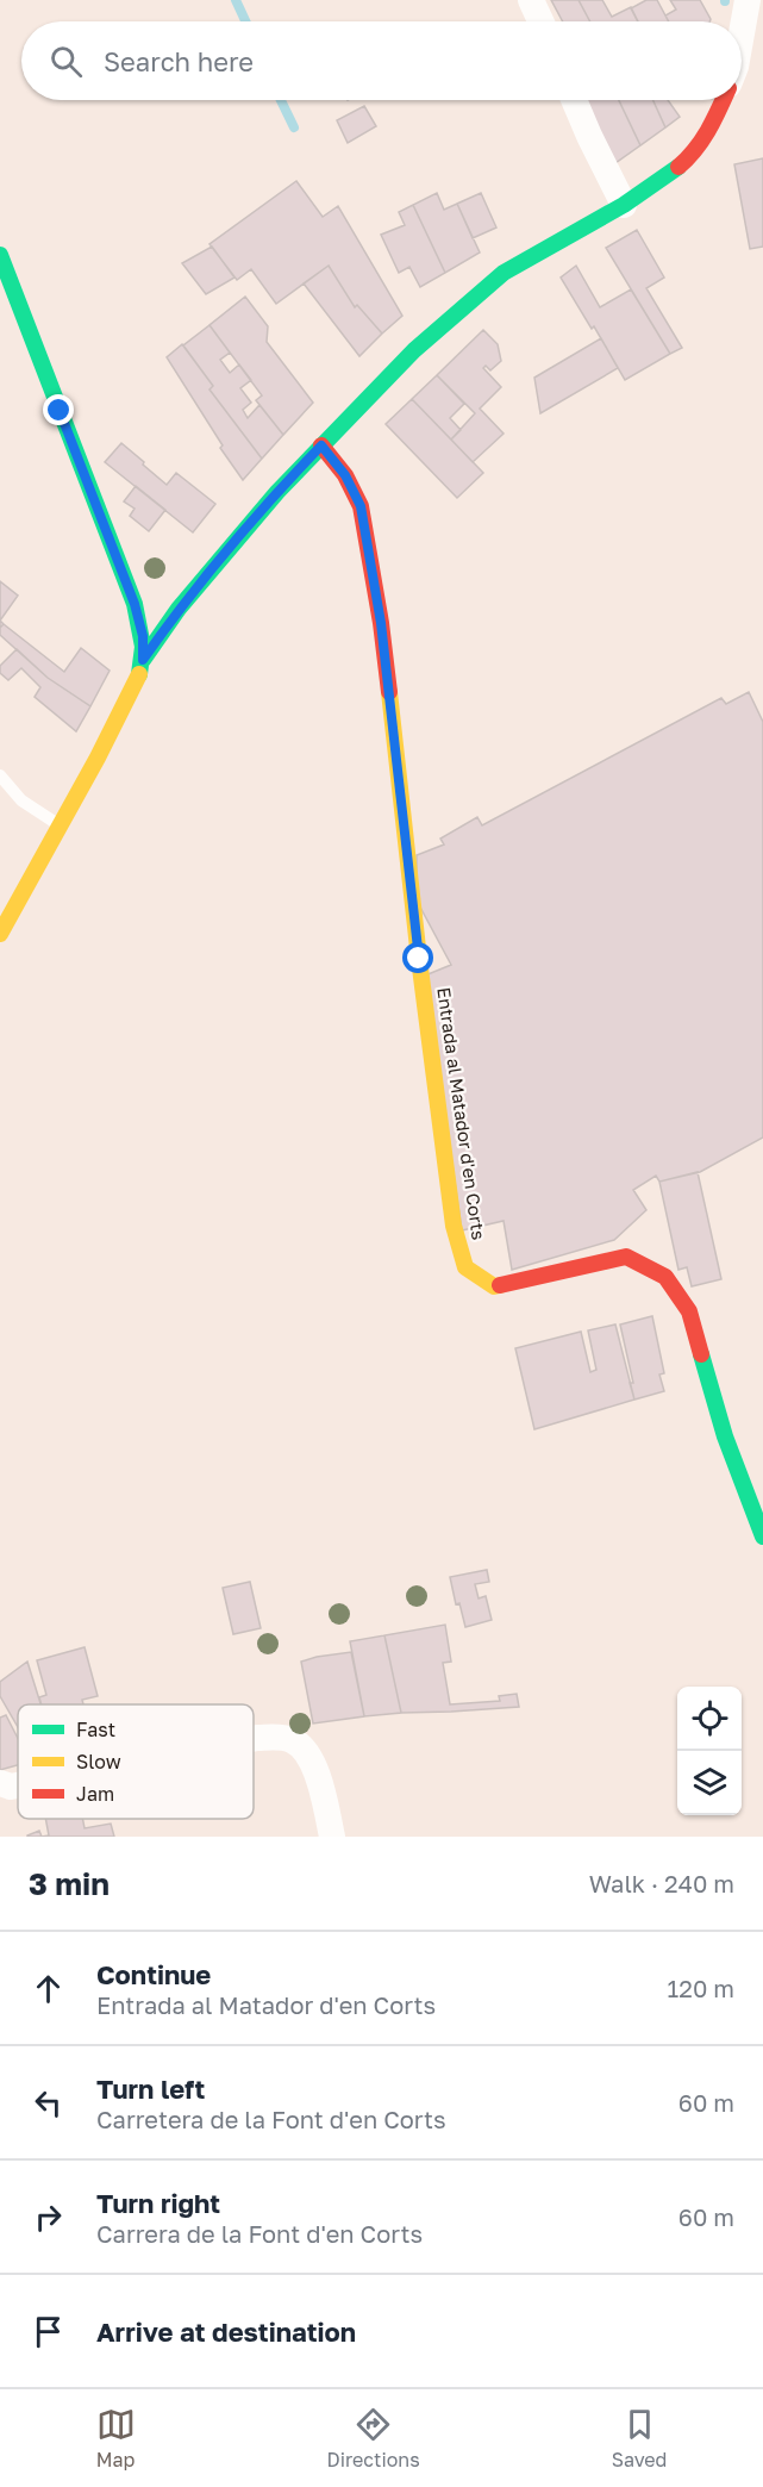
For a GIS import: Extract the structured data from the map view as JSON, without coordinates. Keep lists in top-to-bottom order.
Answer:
{
  "streets": {
    "street": ["Entrada al Matador d'en Corts"]
  },
  "legend": ["Fast", "Slow", "Jam"],
  "page": {
    "search": "Search here",
    "heading": ["3 min", "Walk · 240 m"],
    "list": [
      ["Continue", "Entrada al Matador d'en Corts", "120 m"],
      ["Turn left", "Carretera de la Font d'en Corts", "60 m"],
      ["Turn right", "Carrera de la Font d'en Corts", "60 m"],
      "Arrive at destination"
    ],
    "nav": ["Map", "Directions", "Saved"]
  }
}
